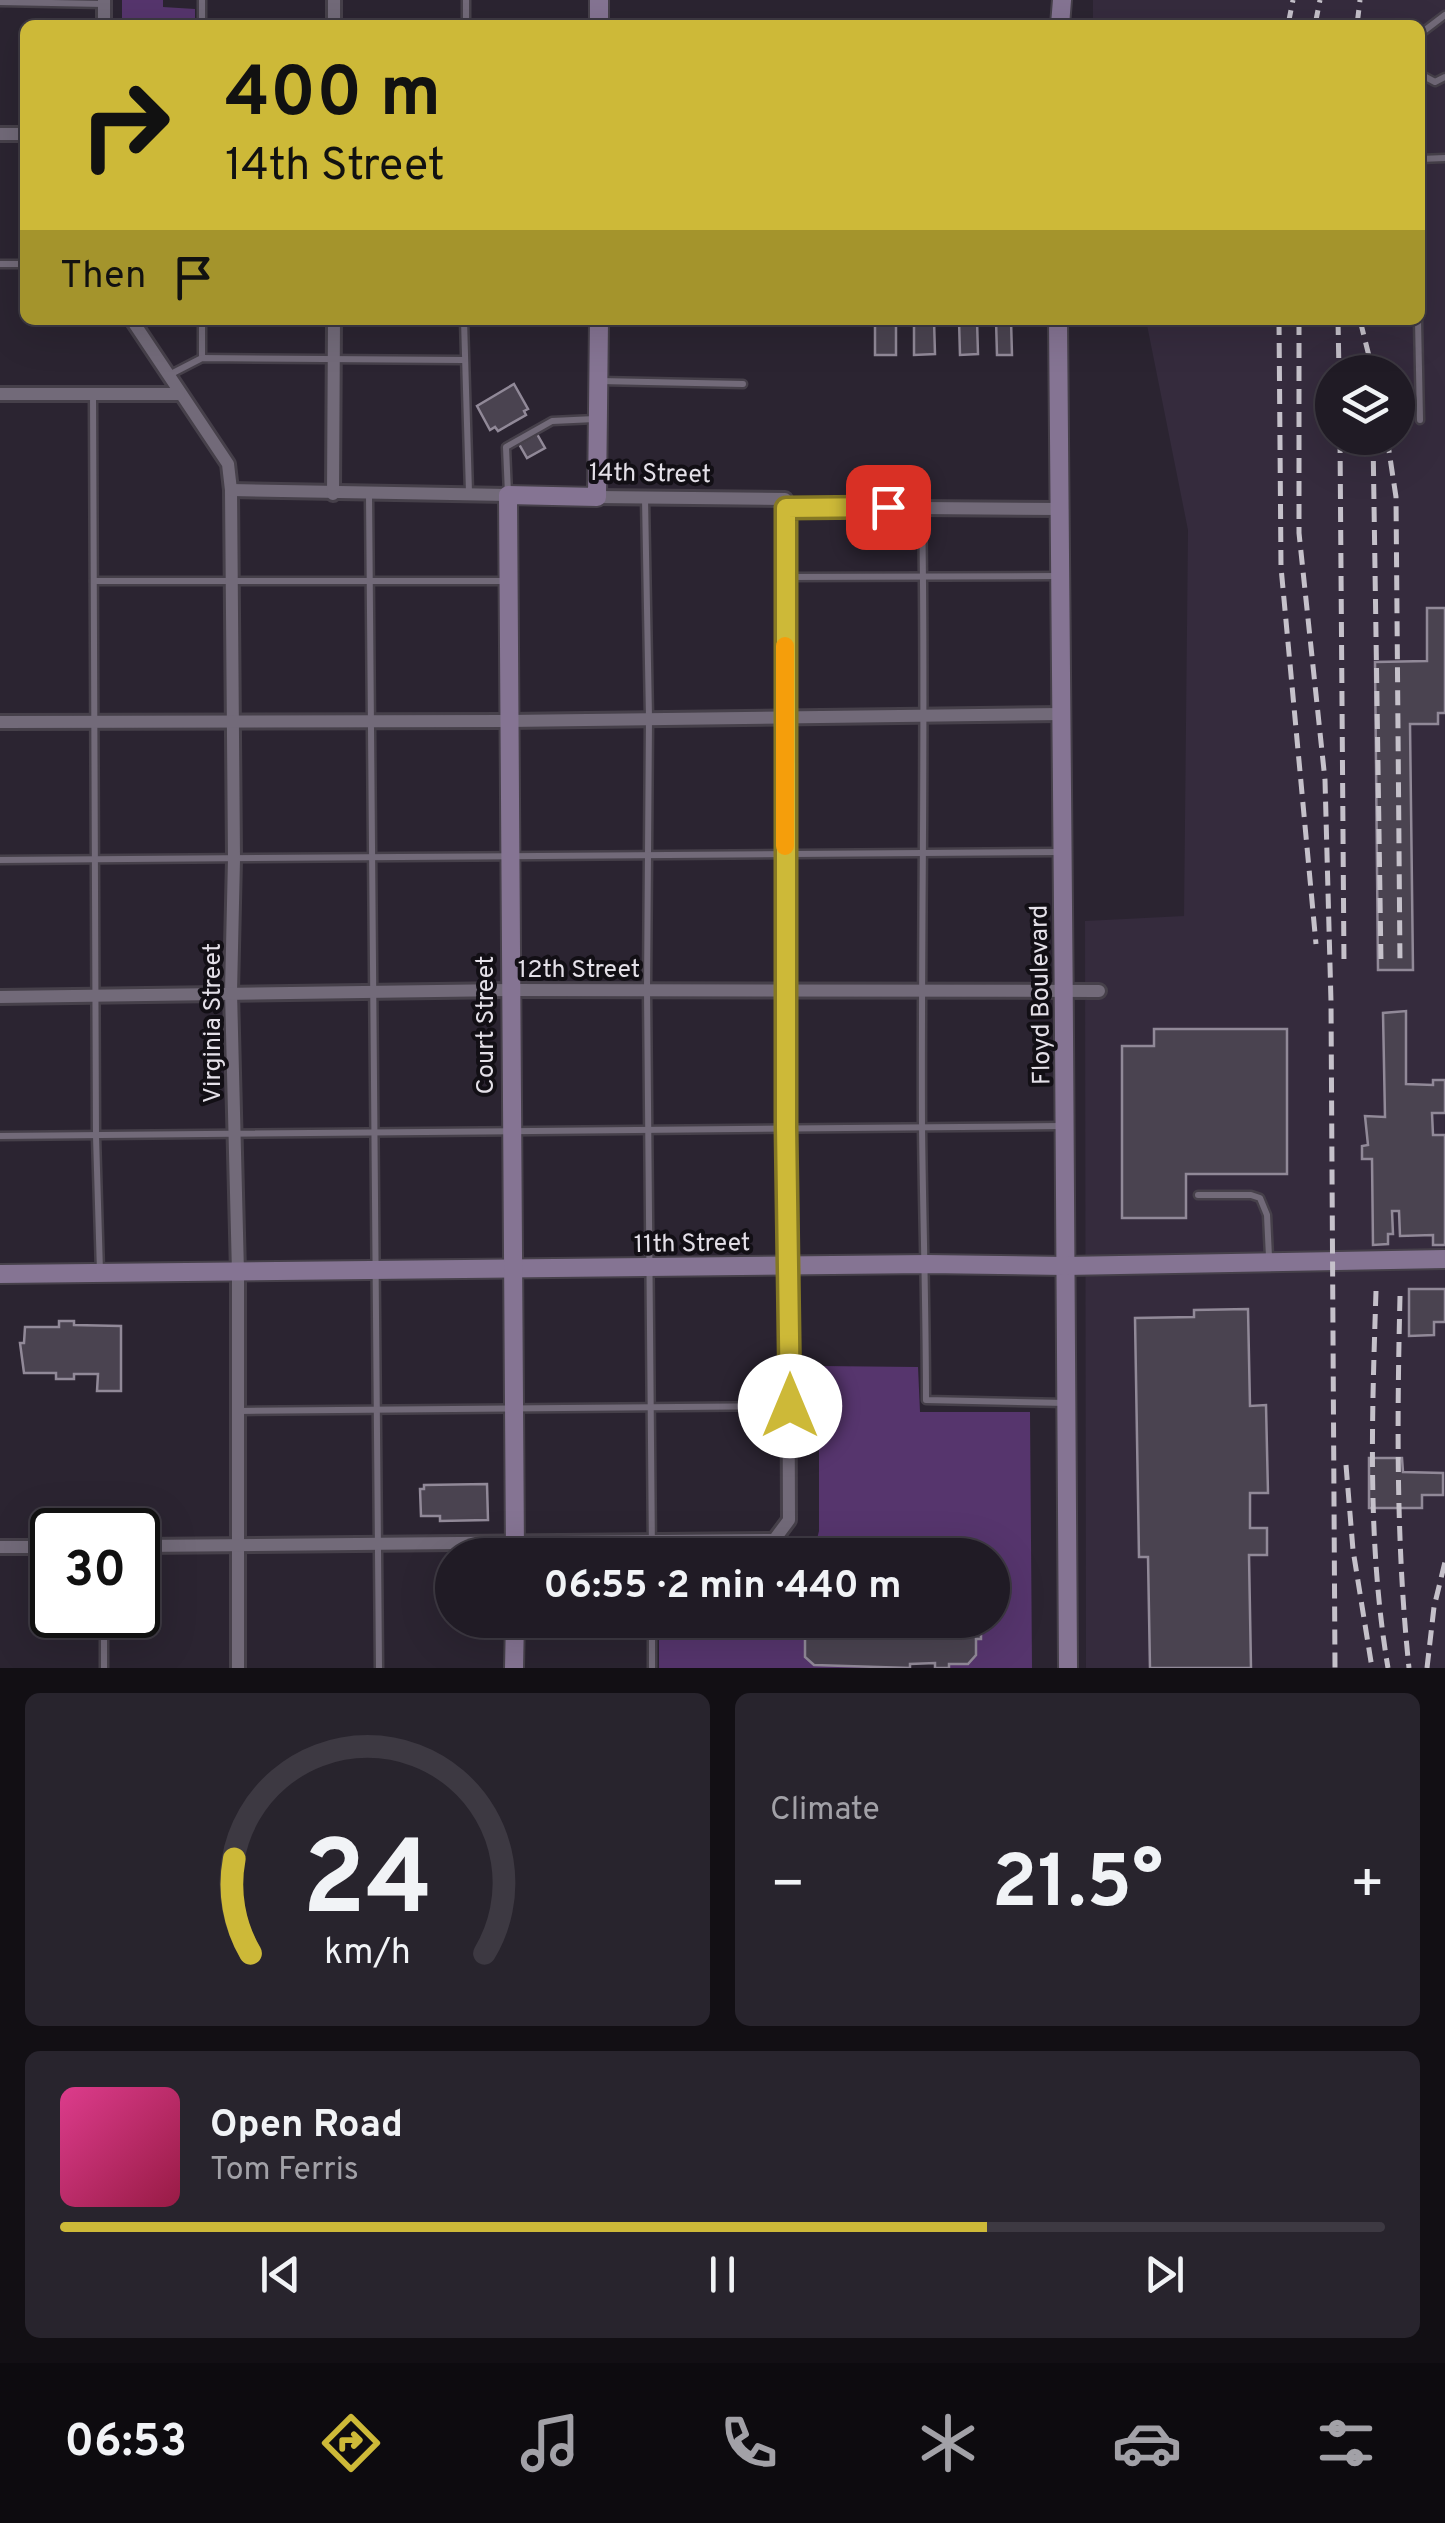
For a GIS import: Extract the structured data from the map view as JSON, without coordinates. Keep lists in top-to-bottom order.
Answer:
{
  "streets": {
    "main road": [
      "14th Street",
      "Floyd Boulevard",
      "Court Street",
      "11th Street"
    ],
    "street": ["12th Street", "Virginia Street"]
  },
  "crossings": [
    ["14th Street", "Floyd Boulevard"],
    ["14th Street", "Virginia Street"],
    ["14th Street", "Court Street"],
    ["12th Street", "Floyd Boulevard"],
    ["12th Street", "Virginia Street"],
    ["12th Street", "Court Street"],
    ["Floyd Boulevard", "11th Street"],
    ["Virginia Street", "11th Street"],
    ["Court Street", "11th Street"]
  ],
  "page": {
    "turn": ["400 m", "14th Street"],
    "then": "Then",
    "limit": "30",
    "trip": "06:55 · 2 min · 440 m",
    "tile": "Climate",
    "heat": ["−", "21.5°", "+"],
    "song": ["Open Road", "Tom Ferris"],
    "tabs": "06:53",
    "gauge": ["24", "km/h"]
  }
}
